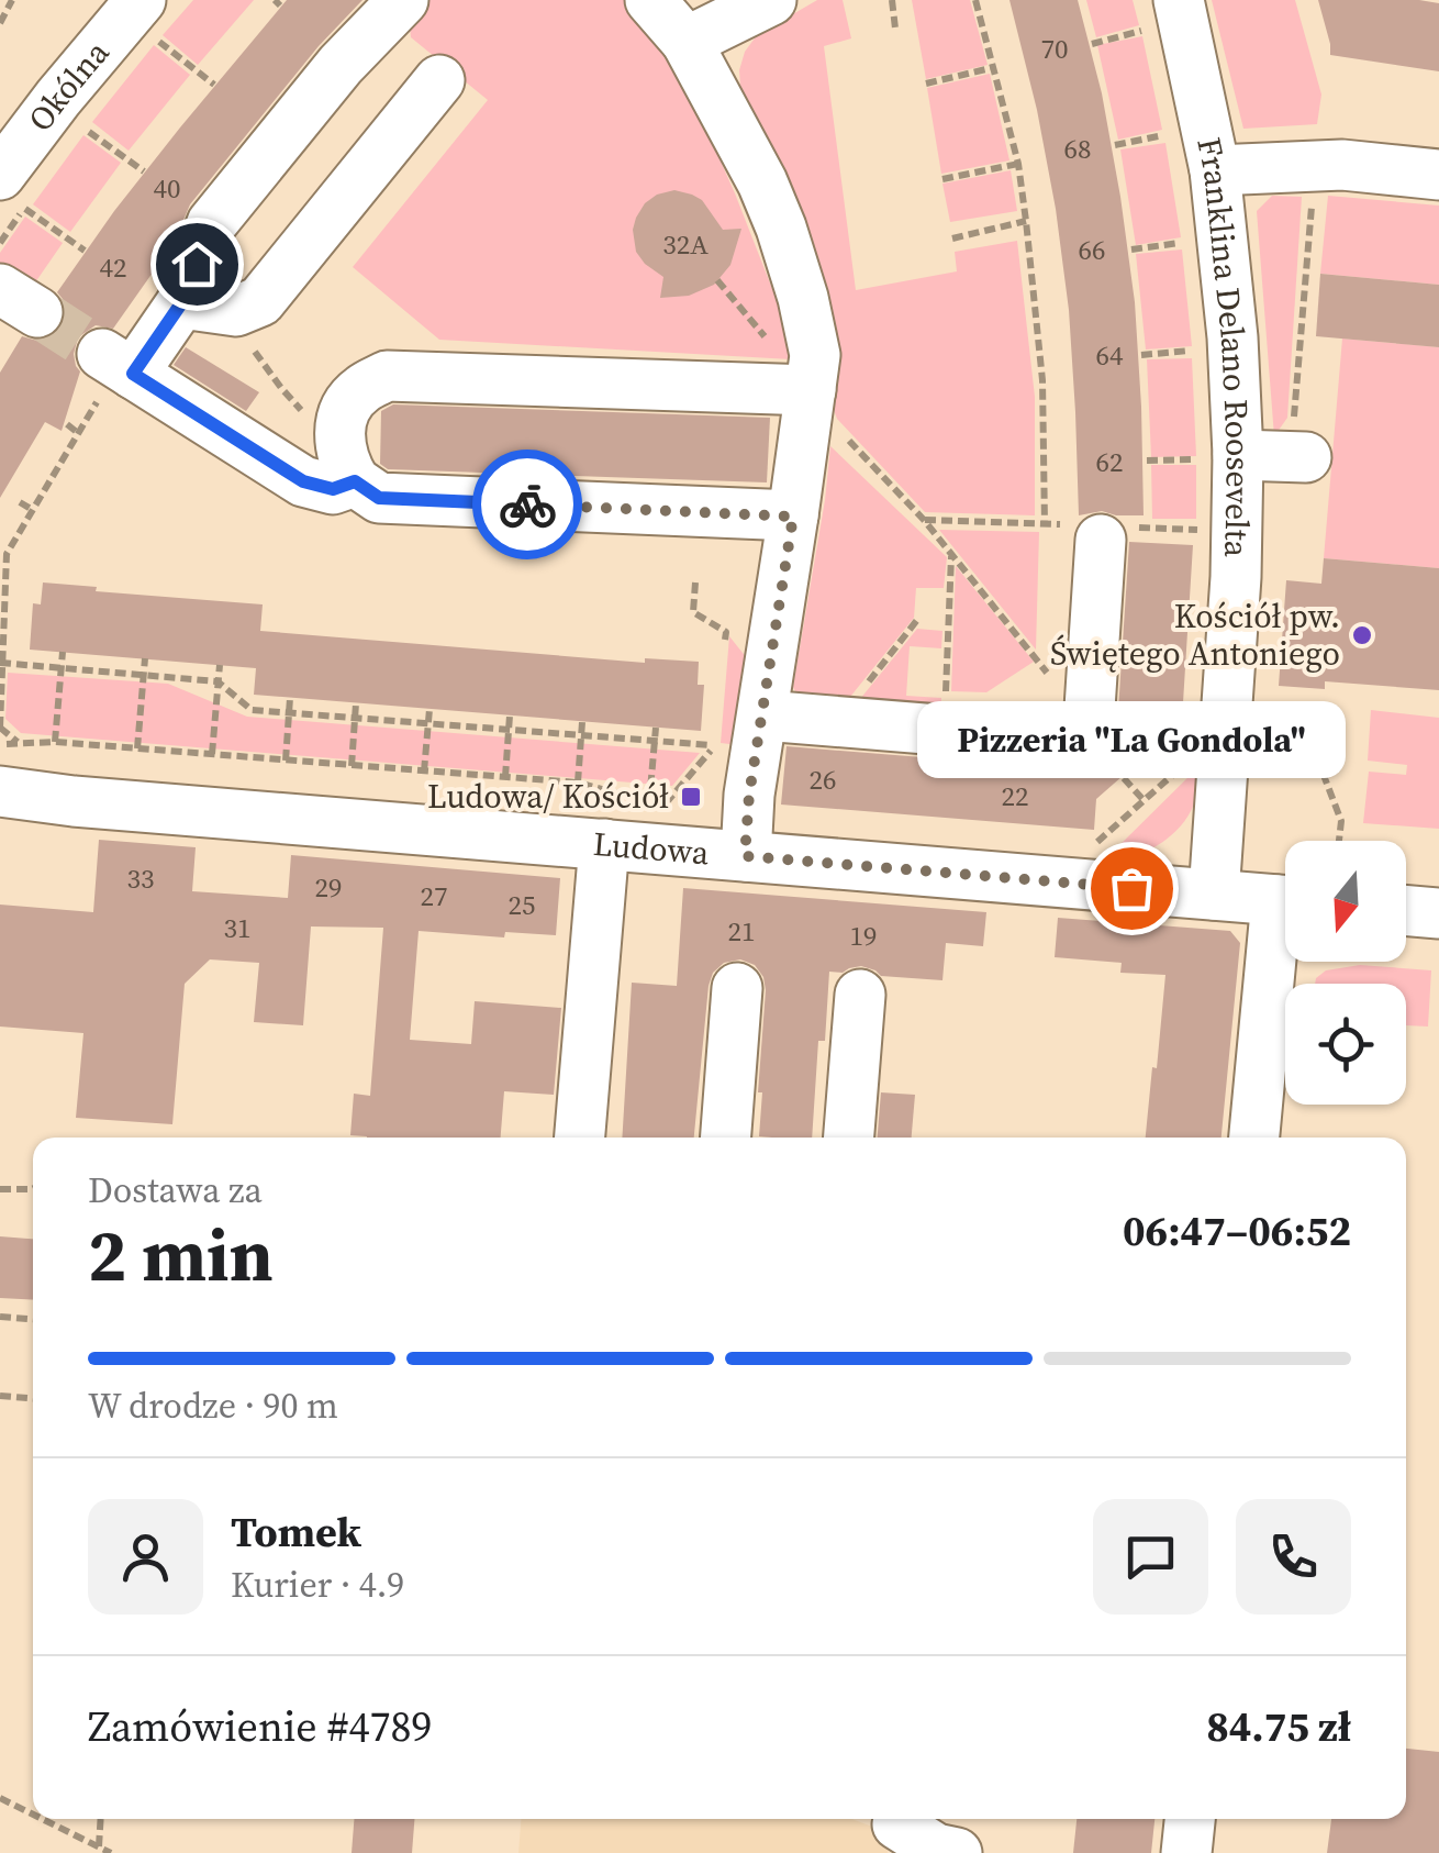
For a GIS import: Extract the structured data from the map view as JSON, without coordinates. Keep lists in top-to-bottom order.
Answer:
{
  "streets": {
    "street": ["Okólna", "Franklina Delano Roosevelta", "Ludowa"]
  },
  "crossings": [
    ["Franklina Delano Roosevelta", "Ludowa"]
  ],
  "places": {
    "other": ["Kościół pw. Świętego Antoniego", "Pizzeria \"La Gondola\""],
    "transit": ["Ludowa/ Kościół"]
  },
  "house_numbers": [
    "70",
    "68",
    "40",
    "32A",
    "66",
    "42",
    "64",
    "62",
    "26",
    "22",
    "33",
    "29",
    "27",
    "25",
    "31",
    "21",
    "19"
  ],
  "north": "bottom",
  "page": {
    "bubble": "Pizzeria \"La Gondola\"",
    "heading": ["2 min", "Dostawa za", "06:47–06:52"],
    "panel": [
      "Tomek",
      "Kurier · 4.9",
      "Zamówienie #4789",
      "84.75 zł"
    ],
    "bar": "W drodze · 90 m"
  }
}
